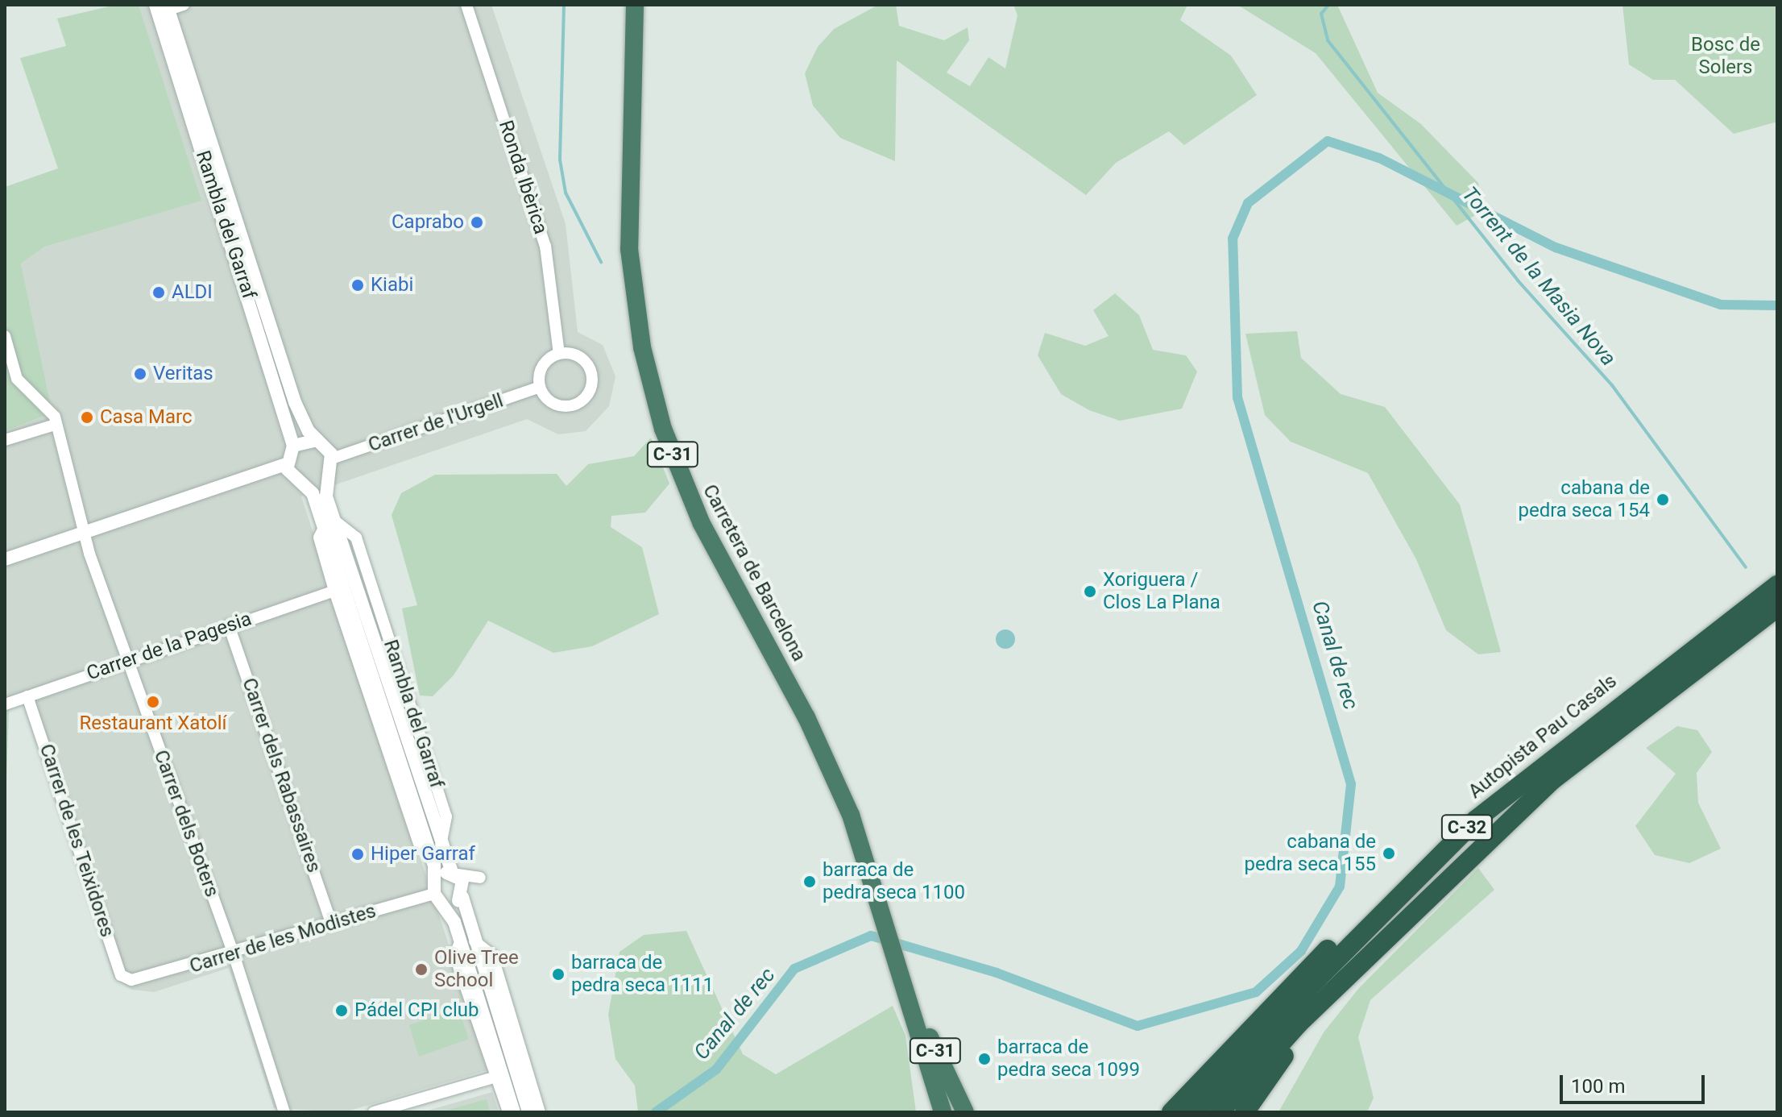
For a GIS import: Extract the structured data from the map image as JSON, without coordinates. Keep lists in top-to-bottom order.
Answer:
{
  "streets": {
    "highway": [
      "C-31",
      "Carretera de Barcelona",
      "Autopista Pau Casals",
      "C-32"
    ],
    "street": [
      "Ronda Ibèrica",
      "Rambla del Garraf",
      "Carrer de l'Urgell",
      "Carrer de la Pagesia",
      "Carrer dels Rabassaires",
      "Carrer dels Boters",
      "Carrer de les Teixidores",
      "Carrer de les Modistes"
    ]
  },
  "crossings": [
    ["Ronda Ibèrica", "Carrer de l'Urgell"],
    ["Rambla del Garraf", "Carrer de l'Urgell"],
    ["Rambla del Garraf", "Carrer de la Pagesia"],
    ["Rambla del Garraf", "Carrer de les Modistes"],
    ["C-31", "Carretera de Barcelona"],
    ["Carrer de la Pagesia", "Carrer dels Rabassaires"],
    ["Carrer de la Pagesia", "Carrer dels Boters"],
    ["Carrer de la Pagesia", "Carrer de les Teixidores"],
    ["Carrer dels Rabassaires", "Carrer de les Modistes"],
    ["Carrer dels Boters", "Carrer de les Modistes"],
    ["Carrer de les Teixidores", "Carrer de les Modistes"]
  ],
  "water": ["Torrent de la Masia Nova", "Canal de rec"],
  "parks": ["Bosc de Solers"],
  "places": [
    "Caprabo",
    "Kiabi",
    "ALDI",
    "Veritas",
    "Casa Marc",
    "cabana de pedra seca 154",
    "Xoriguera / Clos La Plana",
    "Restaurant Xatolí",
    "cabana de pedra seca 155",
    "Hiper Garraf",
    "barraca de pedra seca 1100",
    "Olive Tree School",
    "barraca de pedra seca 1111",
    "Pádel CPI club",
    "barraca de pedra seca 1099"
  ],
  "scale_bar": "100 m"
}
